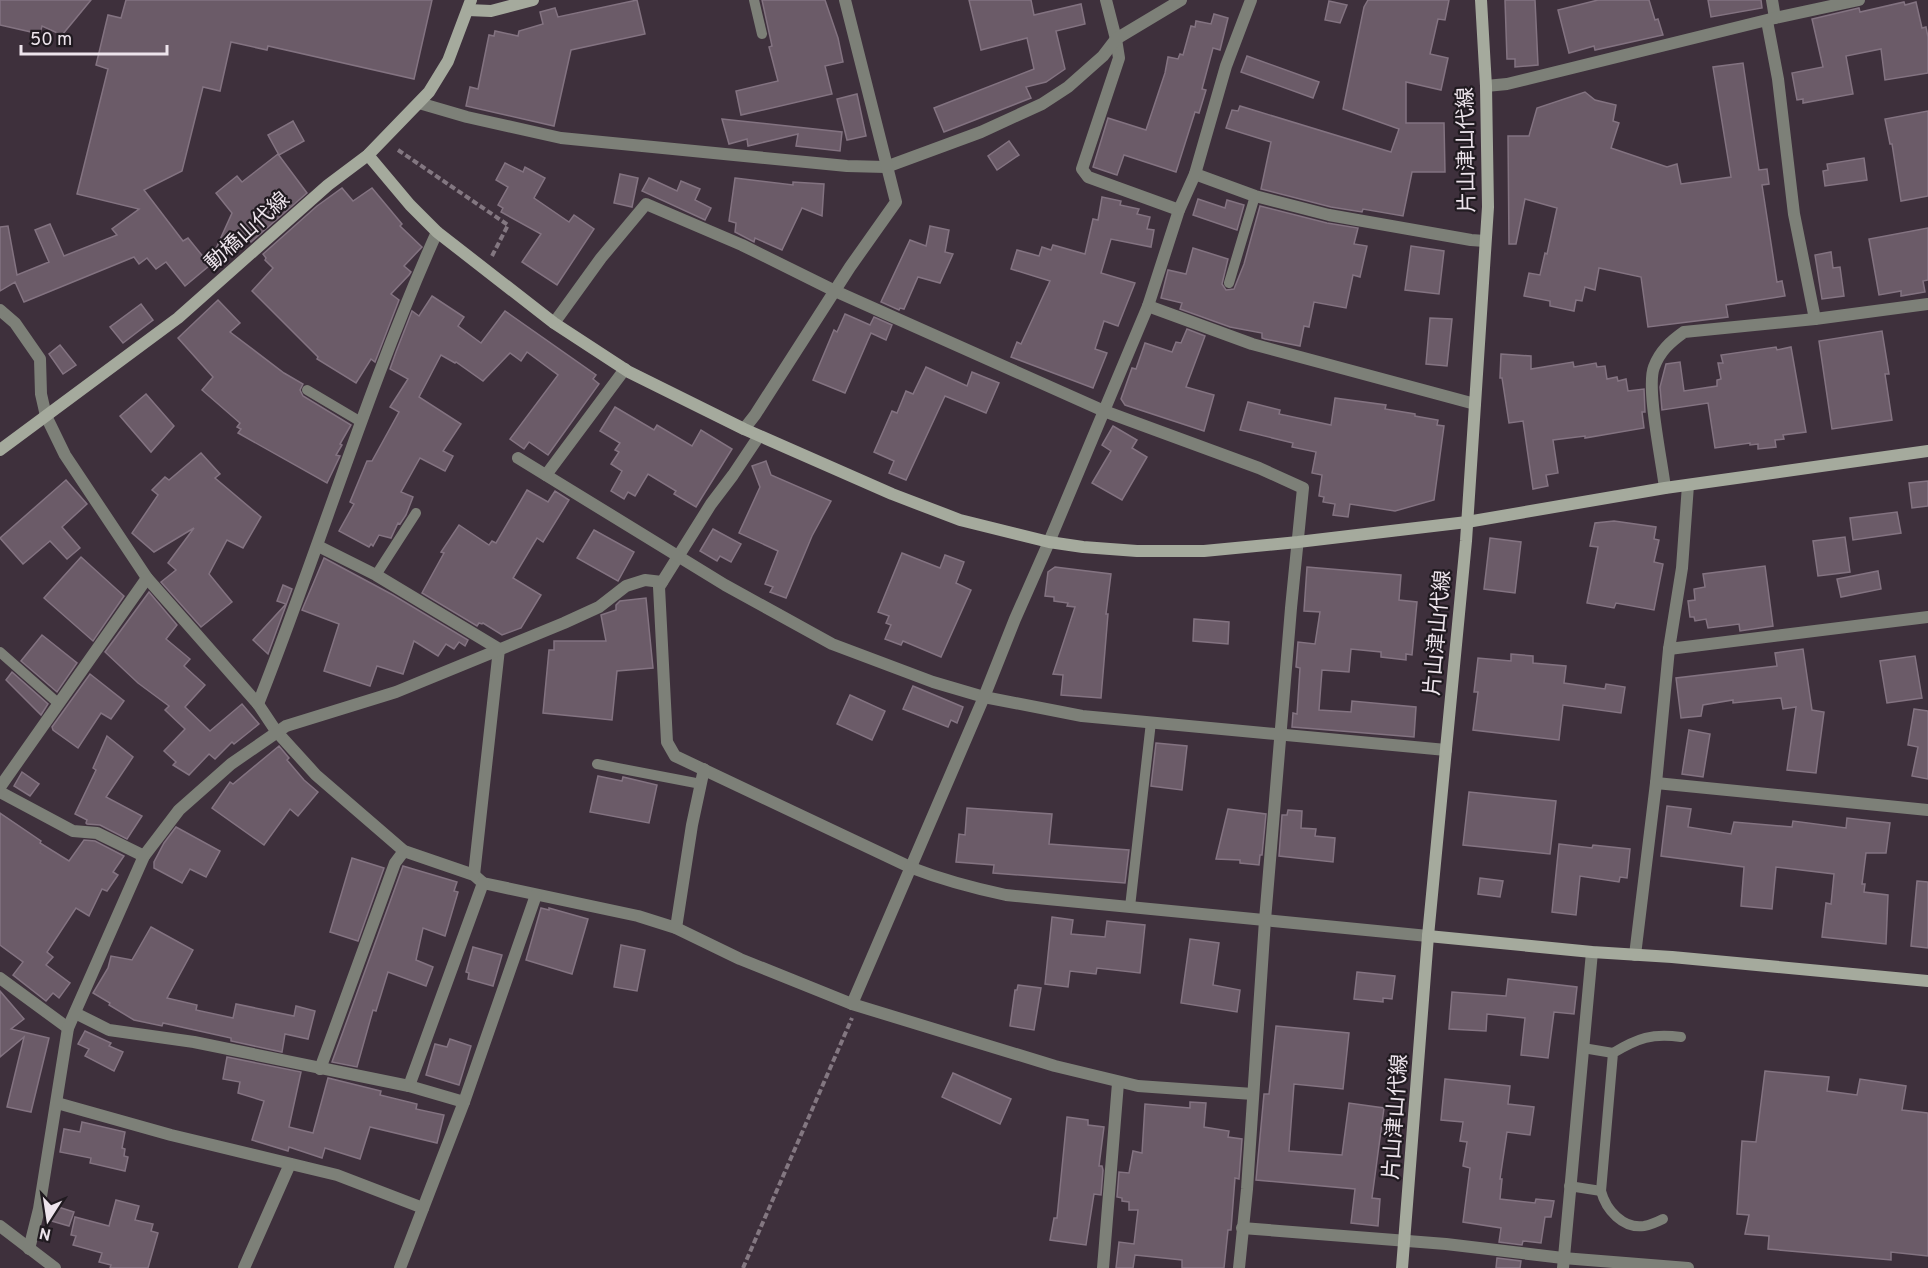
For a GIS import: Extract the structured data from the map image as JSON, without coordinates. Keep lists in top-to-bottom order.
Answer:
{
  "streets": {
    "street": ["片山津山代線", "動橋山代線"]
  },
  "scale_bar": "50 m",
  "north": "bottom"
}
